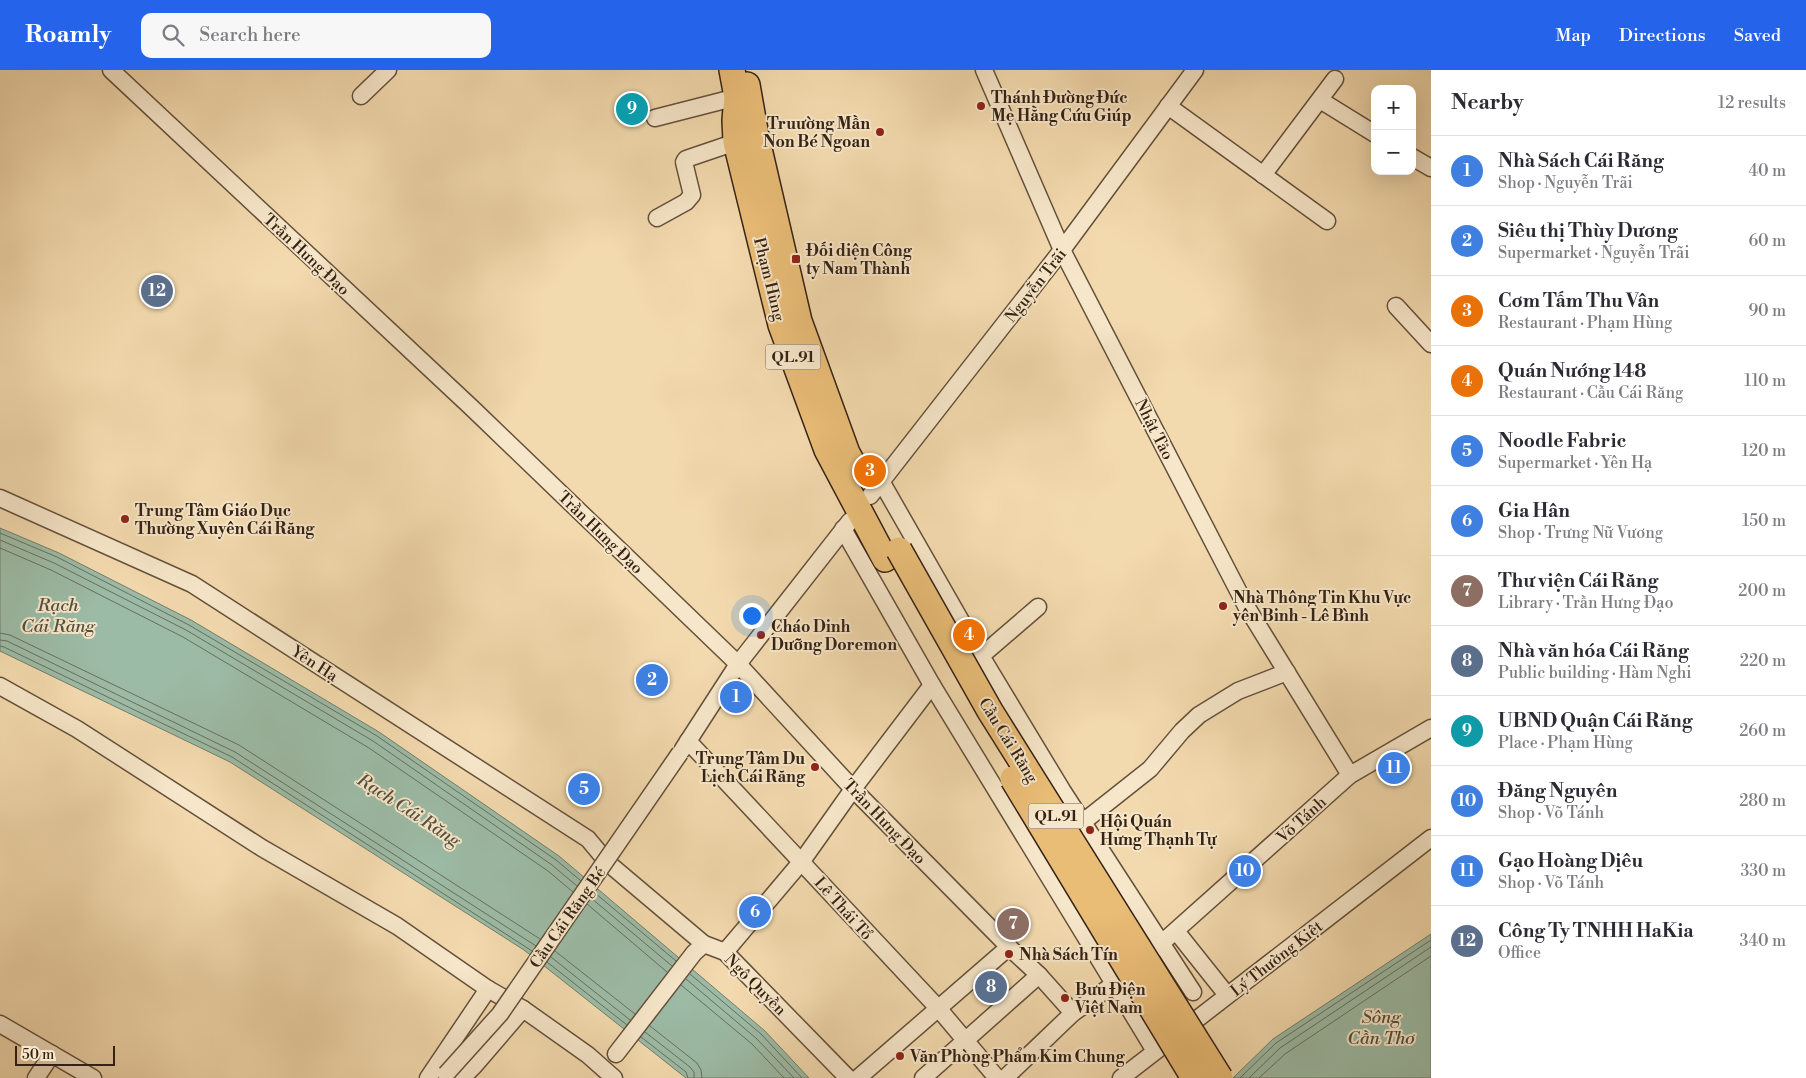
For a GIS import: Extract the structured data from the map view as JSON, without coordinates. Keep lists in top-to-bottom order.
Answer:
{
  "streets": {
    "highway": ["Phạm Hùng", "QL.91", "Cầu Cái Răng"],
    "street": [
      "Trần Hưng Đạo",
      "Nguyễn Trãi",
      "Nhật Tảo",
      "Yên Hạ",
      "Võ Tánh",
      "Lê Thái Tổ",
      "Cầu Cái Răng Bé",
      "Lý Thường Kiệt",
      "Ngô Quyền"
    ]
  },
  "crossings": [
    ["Trần Hưng Đạo", "Nguyễn Trãi"],
    ["Trần Hưng Đạo", "Võ Tánh"],
    ["Phạm Hùng", "Nguyễn Trãi"],
    ["Phạm Hùng", "Cầu Cái Răng"],
    ["Nguyễn Trãi", "Nhật Tảo"],
    ["Nguyễn Trãi", "Lê Thái Tổ"],
    ["Nguyễn Trãi", "Cầu Cái Răng Bé"],
    ["Nhật Tảo", "Võ Tánh"],
    ["Yên Hạ", "Ngô Quyền"],
    ["Lê Thái Tổ", "Cầu Cái Răng Bé"]
  ],
  "water": ["Rạch Cái Răng", "Sông Cần Thơ"],
  "places": {
    "other": [
      "Thánh Đường Đức Mẹ Hằng Cứu Giúp",
      "Truường Mần Non Bé Ngoan",
      "Trung Tâm Giáo Dục Thường Xuyên Cái Răng",
      "Nhà Thông Tin Khu Vực yên Binh - Lê Bình",
      "Cháo Dinh Dưỡng Doremon",
      "Trung Tâm Du Lịch Cái Răng",
      "Hội Quán Hưng Thạnh Tự",
      "Nhà Sách Tín",
      "Bưu Điện Việt Nam",
      "Văn Phòng Phẩm Kim Chung"
    ],
    "transit": ["Đối diện Công ty Nam Thành"]
  },
  "scale_bar": "50 m",
  "page": {
    "header": "Roamly",
    "search": "Search here",
    "nav": ["Map", "Directions", "Saved"],
    "heading": ["Nearby", "12 results"],
    "map_buttons": ["+", "−"],
    "pins": [
      "9",
      "12",
      "3",
      "4",
      "2",
      "1",
      "11",
      "5",
      "10",
      "6",
      "7",
      "8"
    ],
    "list": [
      {
        "mark": "1",
        "name": "Nhà Sách Cái Răng",
        "note": "Shop · Nguyễn Trãi",
        "value": "40 m"
      },
      {
        "mark": "2",
        "name": "Siêu thị Thùy Dương",
        "note": "Supermarket · Nguyễn Trãi",
        "value": "60 m"
      },
      {
        "mark": "3",
        "name": "Cơm Tấm Thu Vân",
        "note": "Restaurant · Phạm Hùng",
        "value": "90 m"
      },
      {
        "mark": "4",
        "name": "Quán Nướng 148",
        "note": "Restaurant · Cầu Cái Răng",
        "value": "110 m"
      },
      {
        "mark": "5",
        "name": "Noodle Fabric",
        "note": "Supermarket · Yên Hạ",
        "value": "120 m"
      },
      {
        "mark": "6",
        "name": "Gia Hân",
        "note": "Shop · Trưng Nữ Vương",
        "value": "150 m"
      },
      {
        "mark": "7",
        "name": "Thư viện Cái Răng",
        "note": "Library · Trần Hưng Đạo",
        "value": "200 m"
      },
      {
        "mark": "8",
        "name": "Nhà văn hóa Cái Răng",
        "note": "Public building · Hàm Nghi",
        "value": "220 m"
      },
      {
        "mark": "9",
        "name": "UBND Quận Cái Răng",
        "note": "Place · Phạm Hùng",
        "value": "260 m"
      },
      {
        "mark": "10",
        "name": "Đăng Nguyên",
        "note": "Shop · Võ Tánh",
        "value": "280 m"
      },
      {
        "mark": "11",
        "name": "Gạo Hoàng Dịêu",
        "note": "Shop · Võ Tánh",
        "value": "330 m"
      },
      {
        "mark": "12",
        "name": "Công Ty TNHH HaKia",
        "note": "Office",
        "value": "340 m"
      }
    ],
    "scale": "50 m"
  }
}
